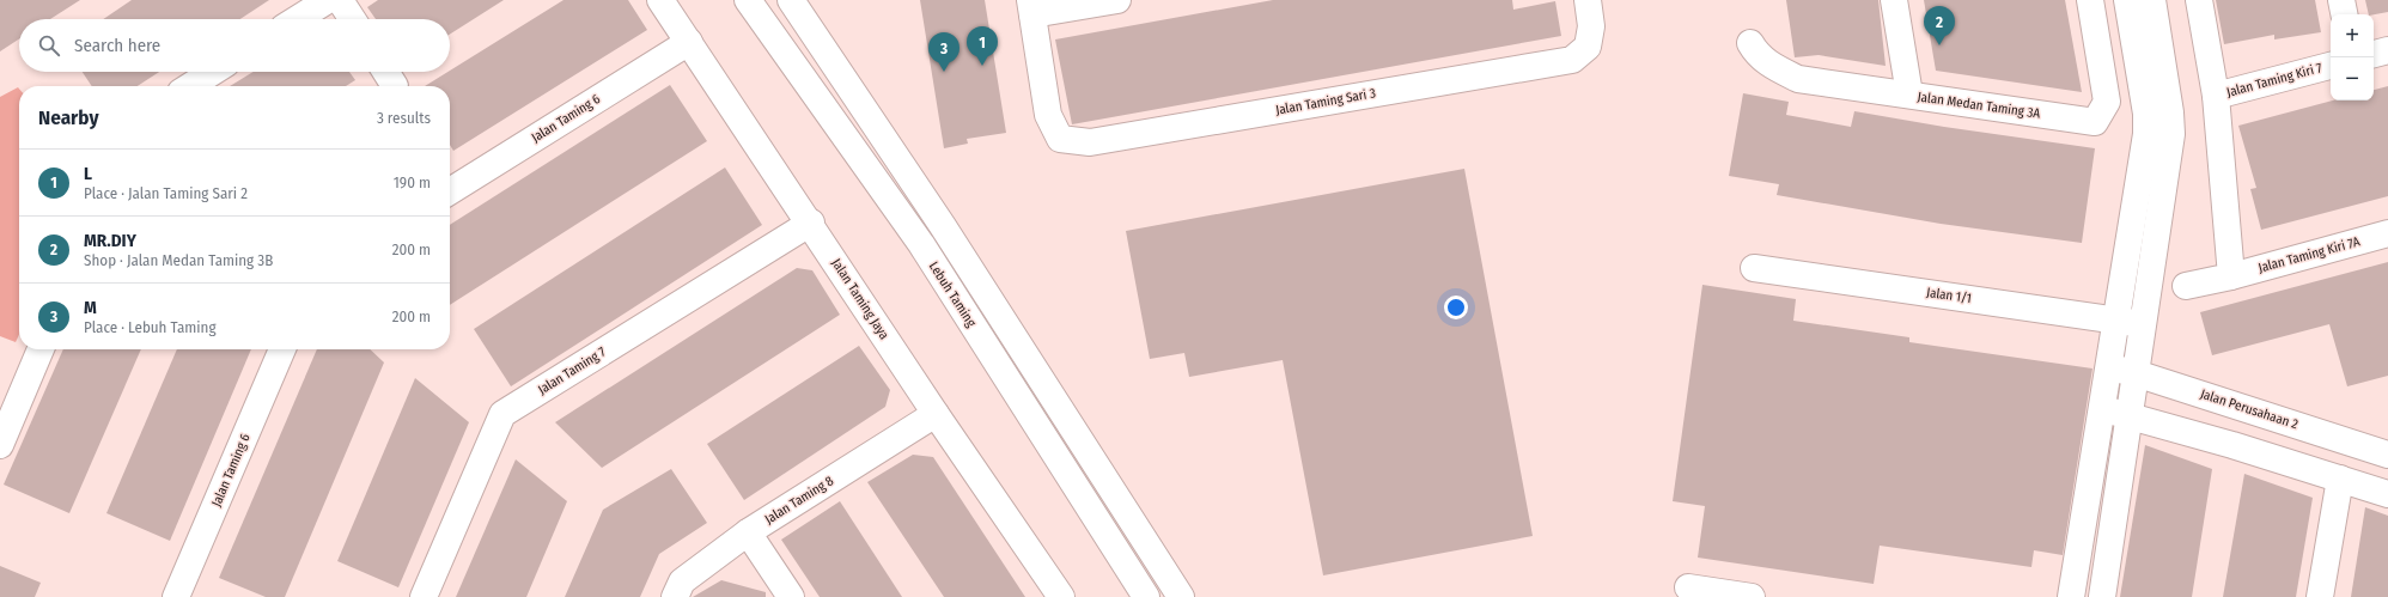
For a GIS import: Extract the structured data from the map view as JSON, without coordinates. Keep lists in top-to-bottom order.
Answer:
{
  "streets": {
    "street": [
      "Jalan Taming Kiri 7",
      "Jalan Taming Sari 3",
      "Jalan Medan Taming 3A",
      "Jalan Taming 6",
      "Jalan Taming Kiri 7A",
      "Lebuh Taming",
      "Jalan 1/1",
      "Jalan Taming Jaya",
      "Jalan Taming 7",
      "Jalan Perusahaan 2",
      "Jalan Taming 8"
    ]
  },
  "crossings": [
    ["Jalan Taming 6", "Jalan Taming Jaya"],
    ["Jalan Taming Jaya", "Jalan Taming 7"],
    ["Jalan Taming Jaya", "Jalan Taming 8"]
  ],
  "page": {
    "pins": ["2", "1", "3"],
    "map_buttons": ["+", "−"],
    "search": "Search here",
    "heading": ["Nearby", "3 results"],
    "list": [
      {
        "mark": "1",
        "name": "L",
        "note": "Place · Jalan Taming Sari 2",
        "value": "190 m"
      },
      {
        "mark": "2",
        "name": "MR.DIY",
        "note": "Shop · Jalan Medan Taming 3B",
        "value": "200 m"
      },
      {
        "mark": "3",
        "name": "M",
        "note": "Place · Lebuh Taming",
        "value": "200 m"
      }
    ]
  }
}
